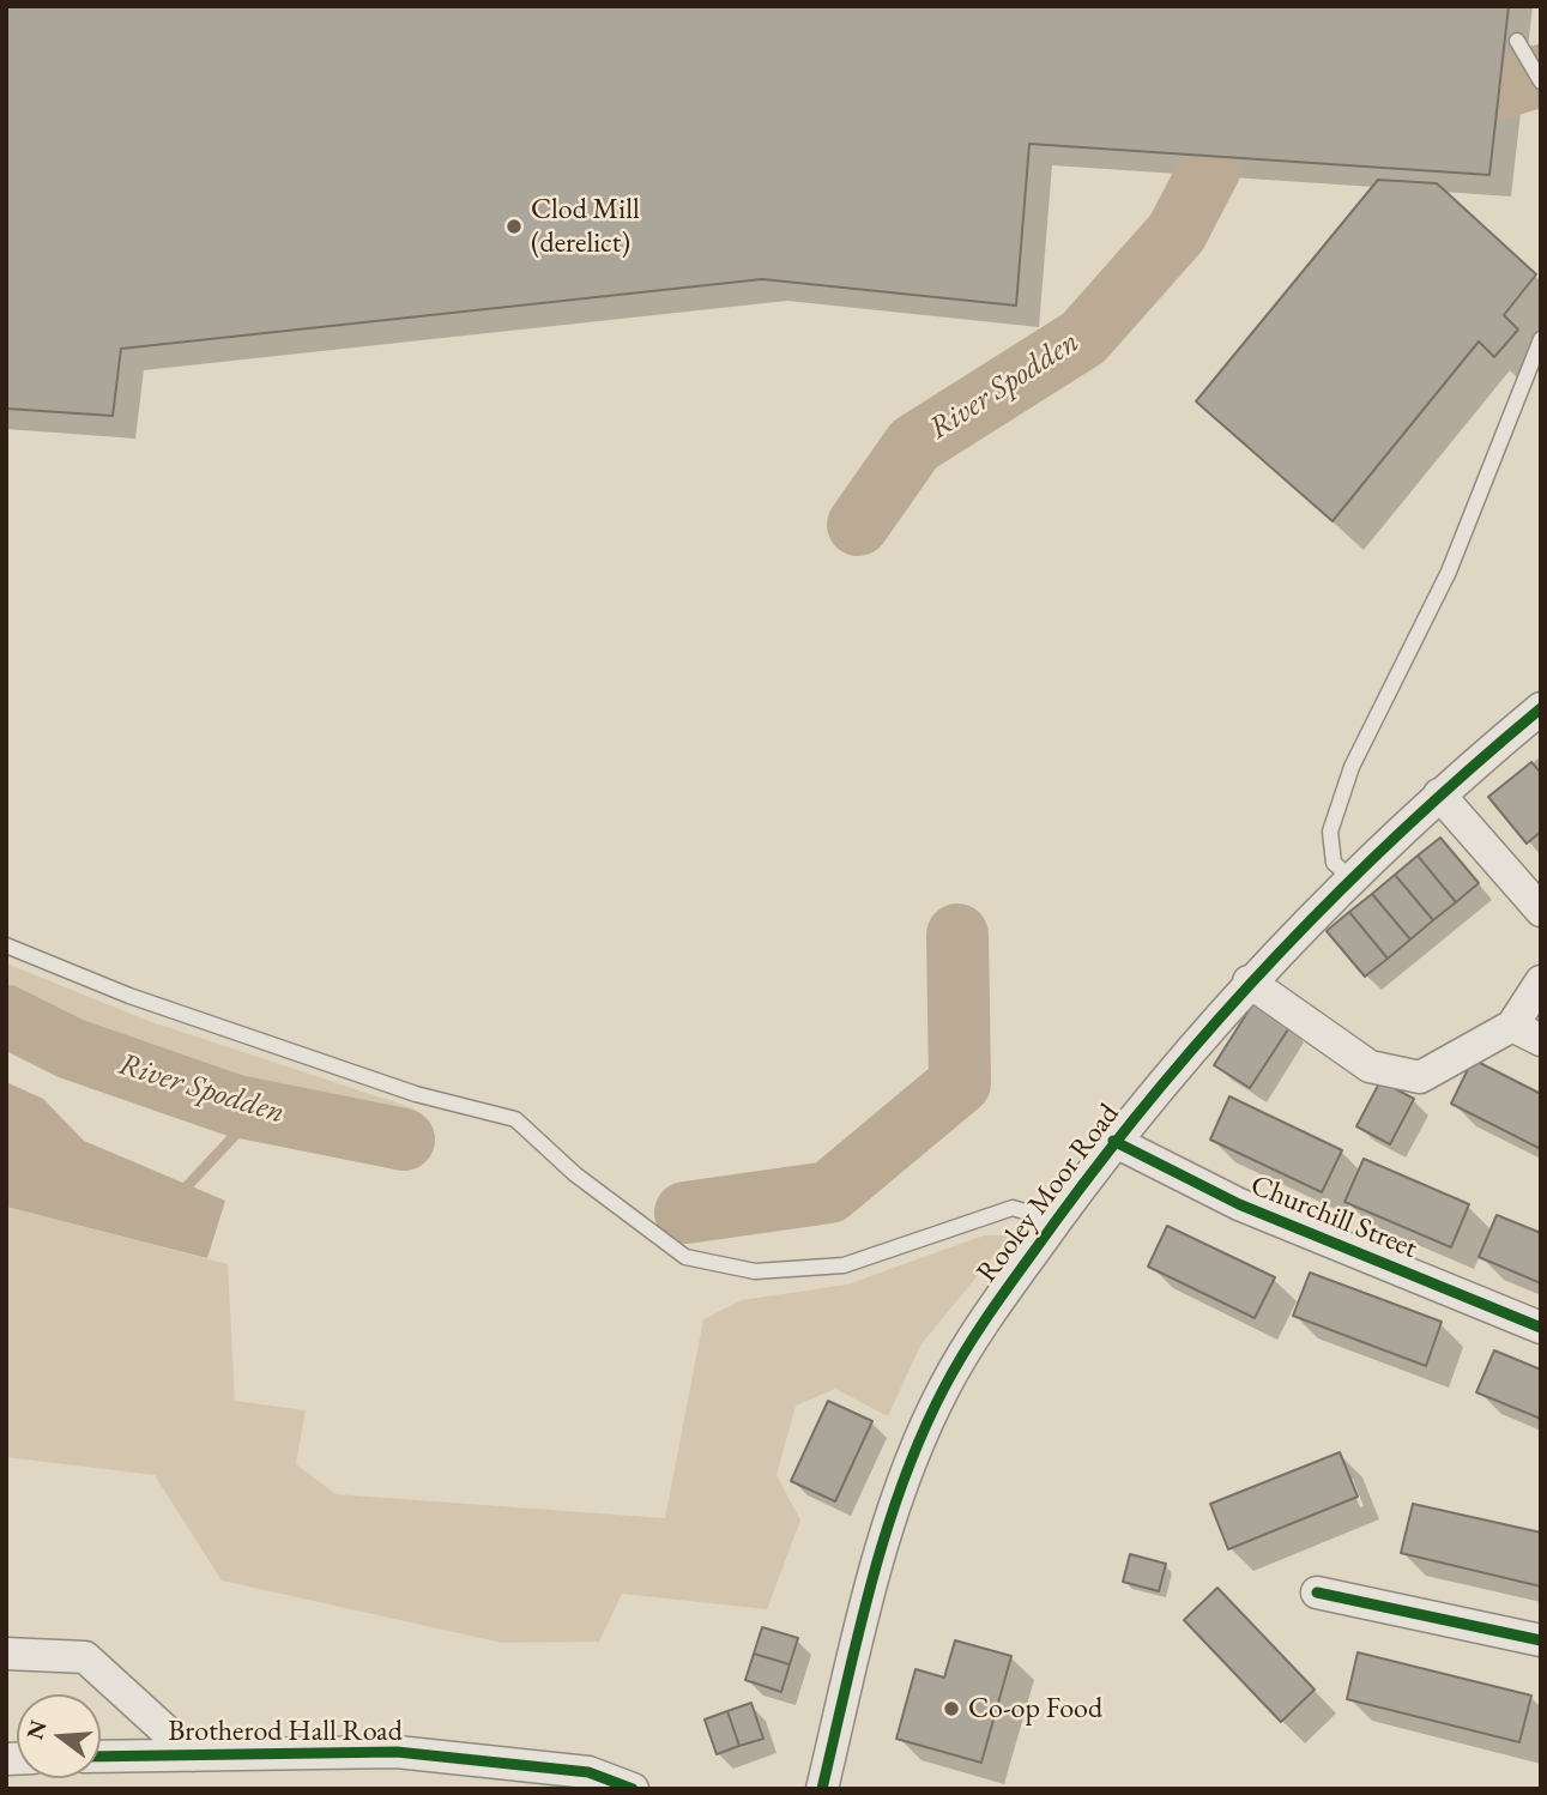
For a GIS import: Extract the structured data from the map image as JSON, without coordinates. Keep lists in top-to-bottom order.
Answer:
{
  "streets": {
    "street": ["Rooley Moor Road", "Churchill Street", "Brotherod Hall Road"]
  },
  "crossings": [
    ["Rooley Moor Road", "Churchill Street"]
  ],
  "water": ["River Spodden"],
  "places": ["Clod Mill (derelict)", "Co-op Food"],
  "north": "left"
}
